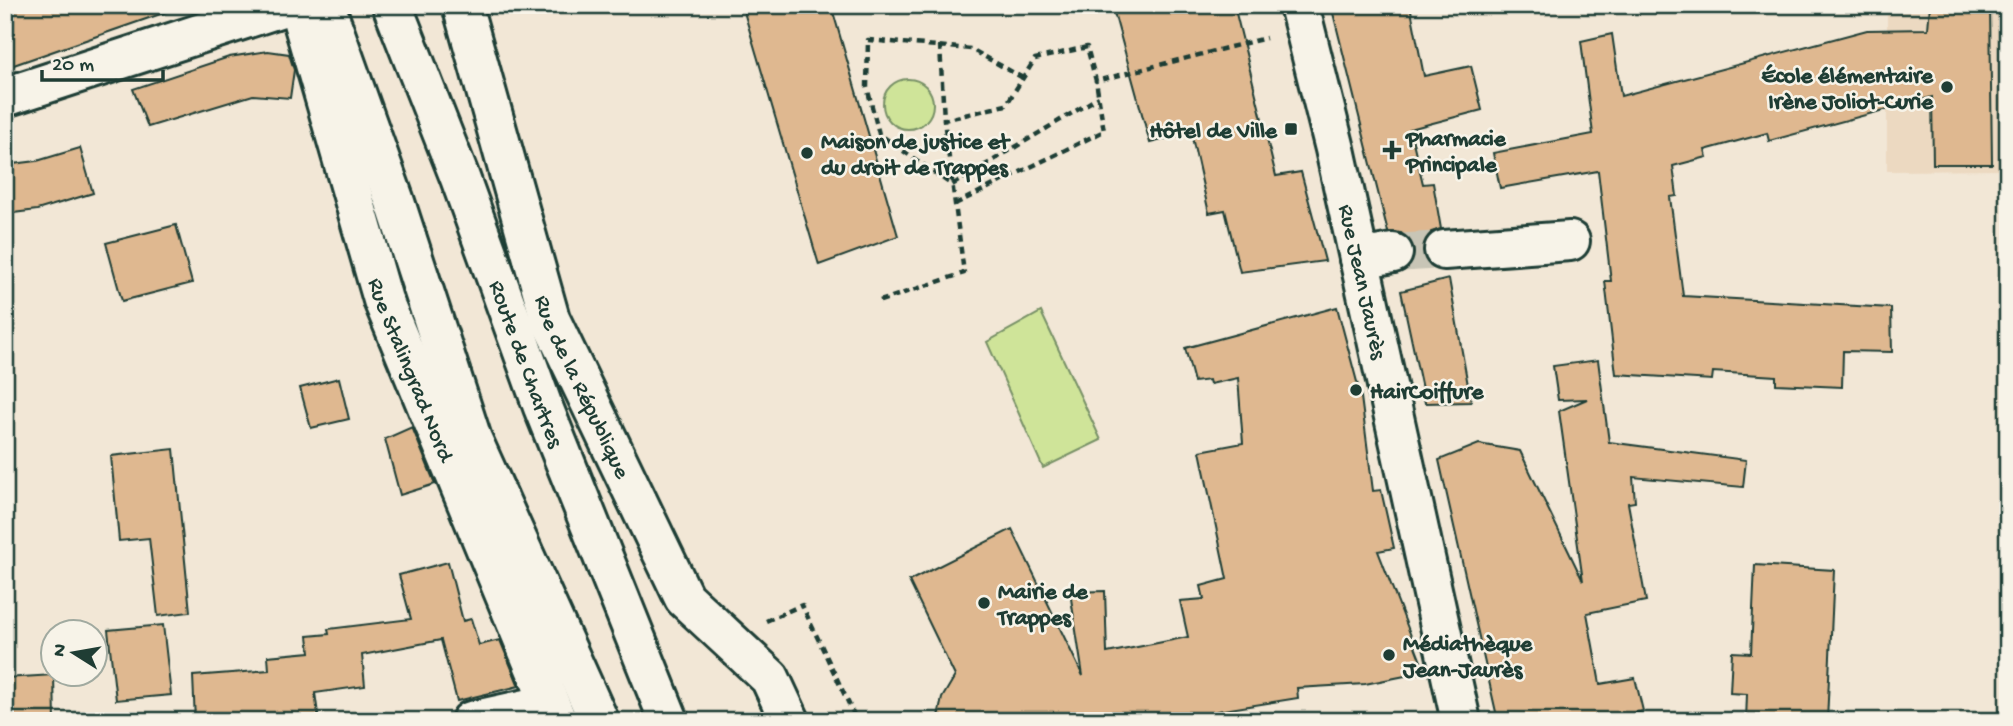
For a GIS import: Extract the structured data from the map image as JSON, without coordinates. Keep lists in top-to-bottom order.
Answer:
{
  "streets": {
    "street": [
      "Rue Jean Jaurès",
      "Route de Chartres",
      "Rue Stalingrad Nord",
      "Rue de la République"
    ]
  },
  "places": {
    "other": [
      "École élémentaire Irène Joliot-Curie",
      "Maison de justice et du droit de Trappes",
      "HairCoiffure",
      "Mairie de Trappes",
      "Médiathèque Jean-Jaurès"
    ],
    "transit": ["Hôtel de Ville"],
    "health": ["Pharmacie Principale"]
  },
  "scale_bar": "20 m",
  "north": "left"
}
